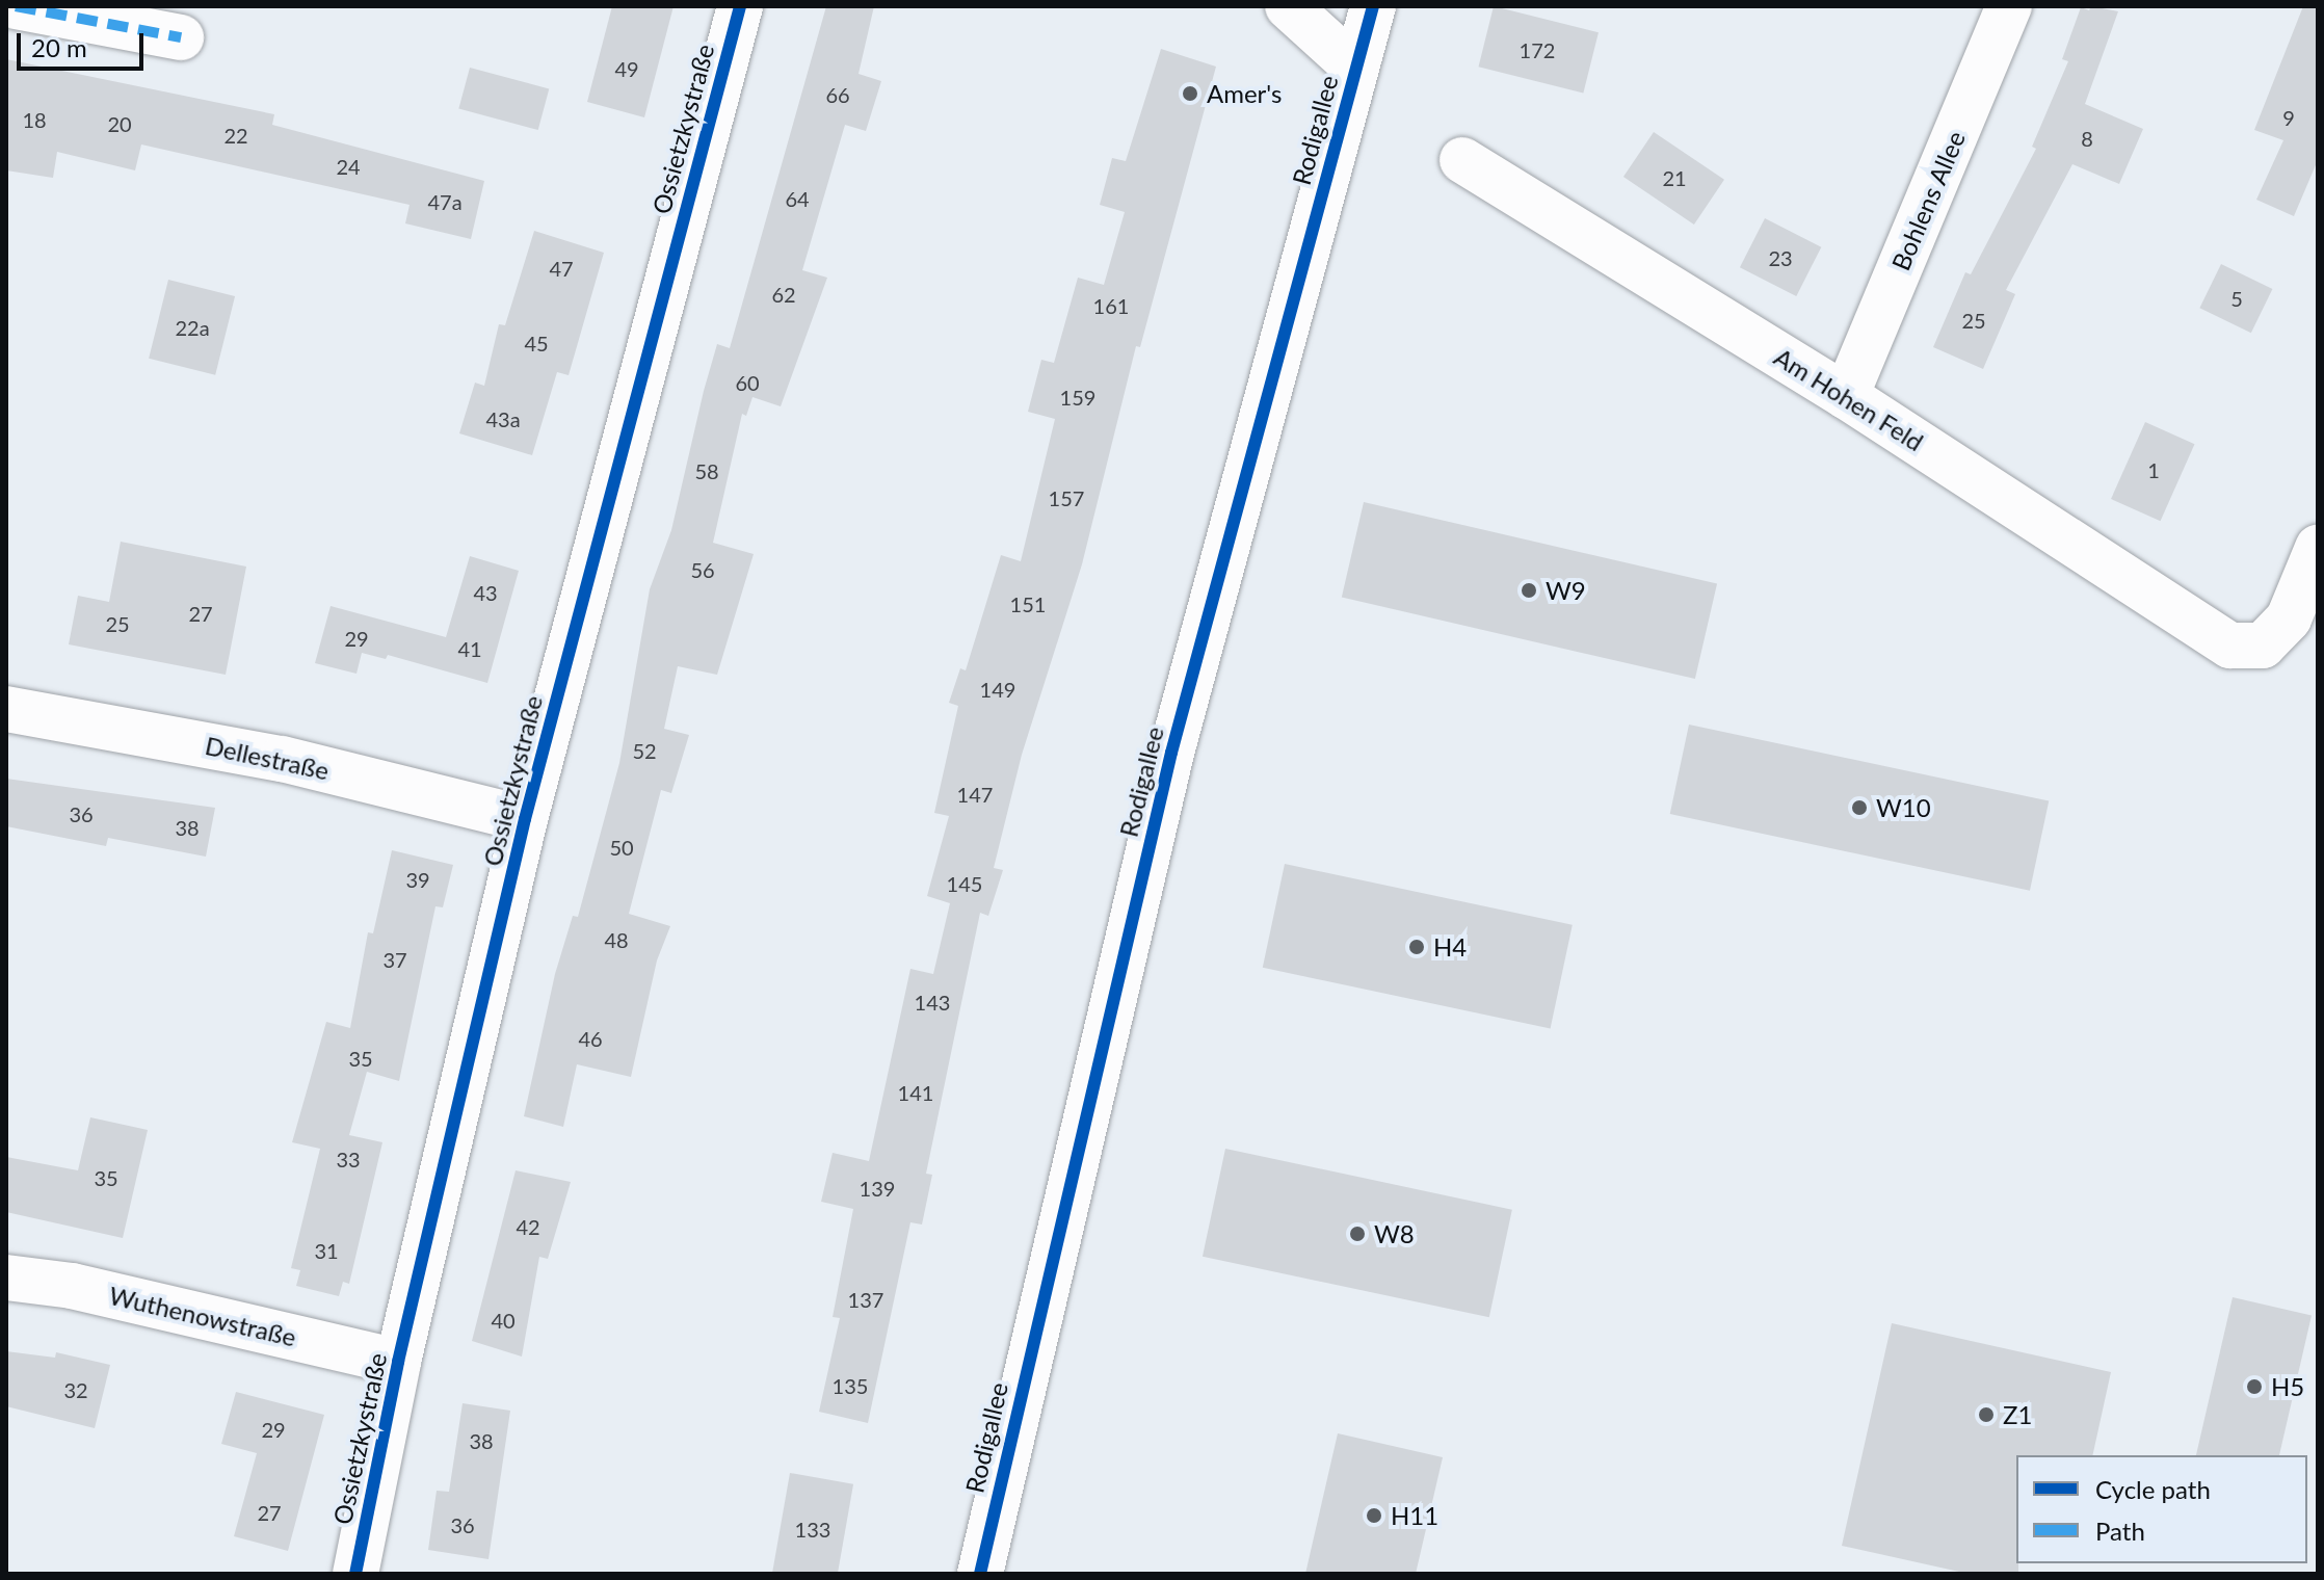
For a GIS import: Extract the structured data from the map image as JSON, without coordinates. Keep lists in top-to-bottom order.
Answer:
{
  "streets": {
    "street": [
      "Ossietzkystraße",
      "Rodigallee",
      "Bohlens Allee",
      "Am Hohen Feld",
      "Dellestraße",
      "Wuthenowstraße"
    ]
  },
  "crossings": [
    ["Ossietzkystraße", "Dellestraße"],
    ["Ossietzkystraße", "Wuthenowstraße"],
    ["Bohlens Allee", "Am Hohen Feld"]
  ],
  "places": [
    "Amer's",
    "W9",
    "W10",
    "H4",
    "W8",
    "H5",
    "Z1",
    "H11"
  ],
  "house_numbers": [
    "172",
    "49",
    "66",
    "9",
    "18",
    "20",
    "22",
    "8",
    "24",
    "21",
    "64",
    "47a",
    "23",
    "47",
    "62",
    "5",
    "161",
    "25",
    "22a",
    "45",
    "60",
    "159",
    "43a",
    "1",
    "58",
    "157",
    "56",
    "43",
    "151",
    "27",
    "25",
    "29",
    "41",
    "149",
    "52",
    "147",
    "36",
    "38",
    "50",
    "39",
    "145",
    "48",
    "37",
    "143",
    "46",
    "35",
    "141",
    "33",
    "35",
    "139",
    "42",
    "31",
    "137",
    "40",
    "135",
    "32",
    "29",
    "38",
    "27",
    "36",
    "133"
  ],
  "legend": ["Cycle path", "Path"],
  "scale_bar": "20 m"
}
